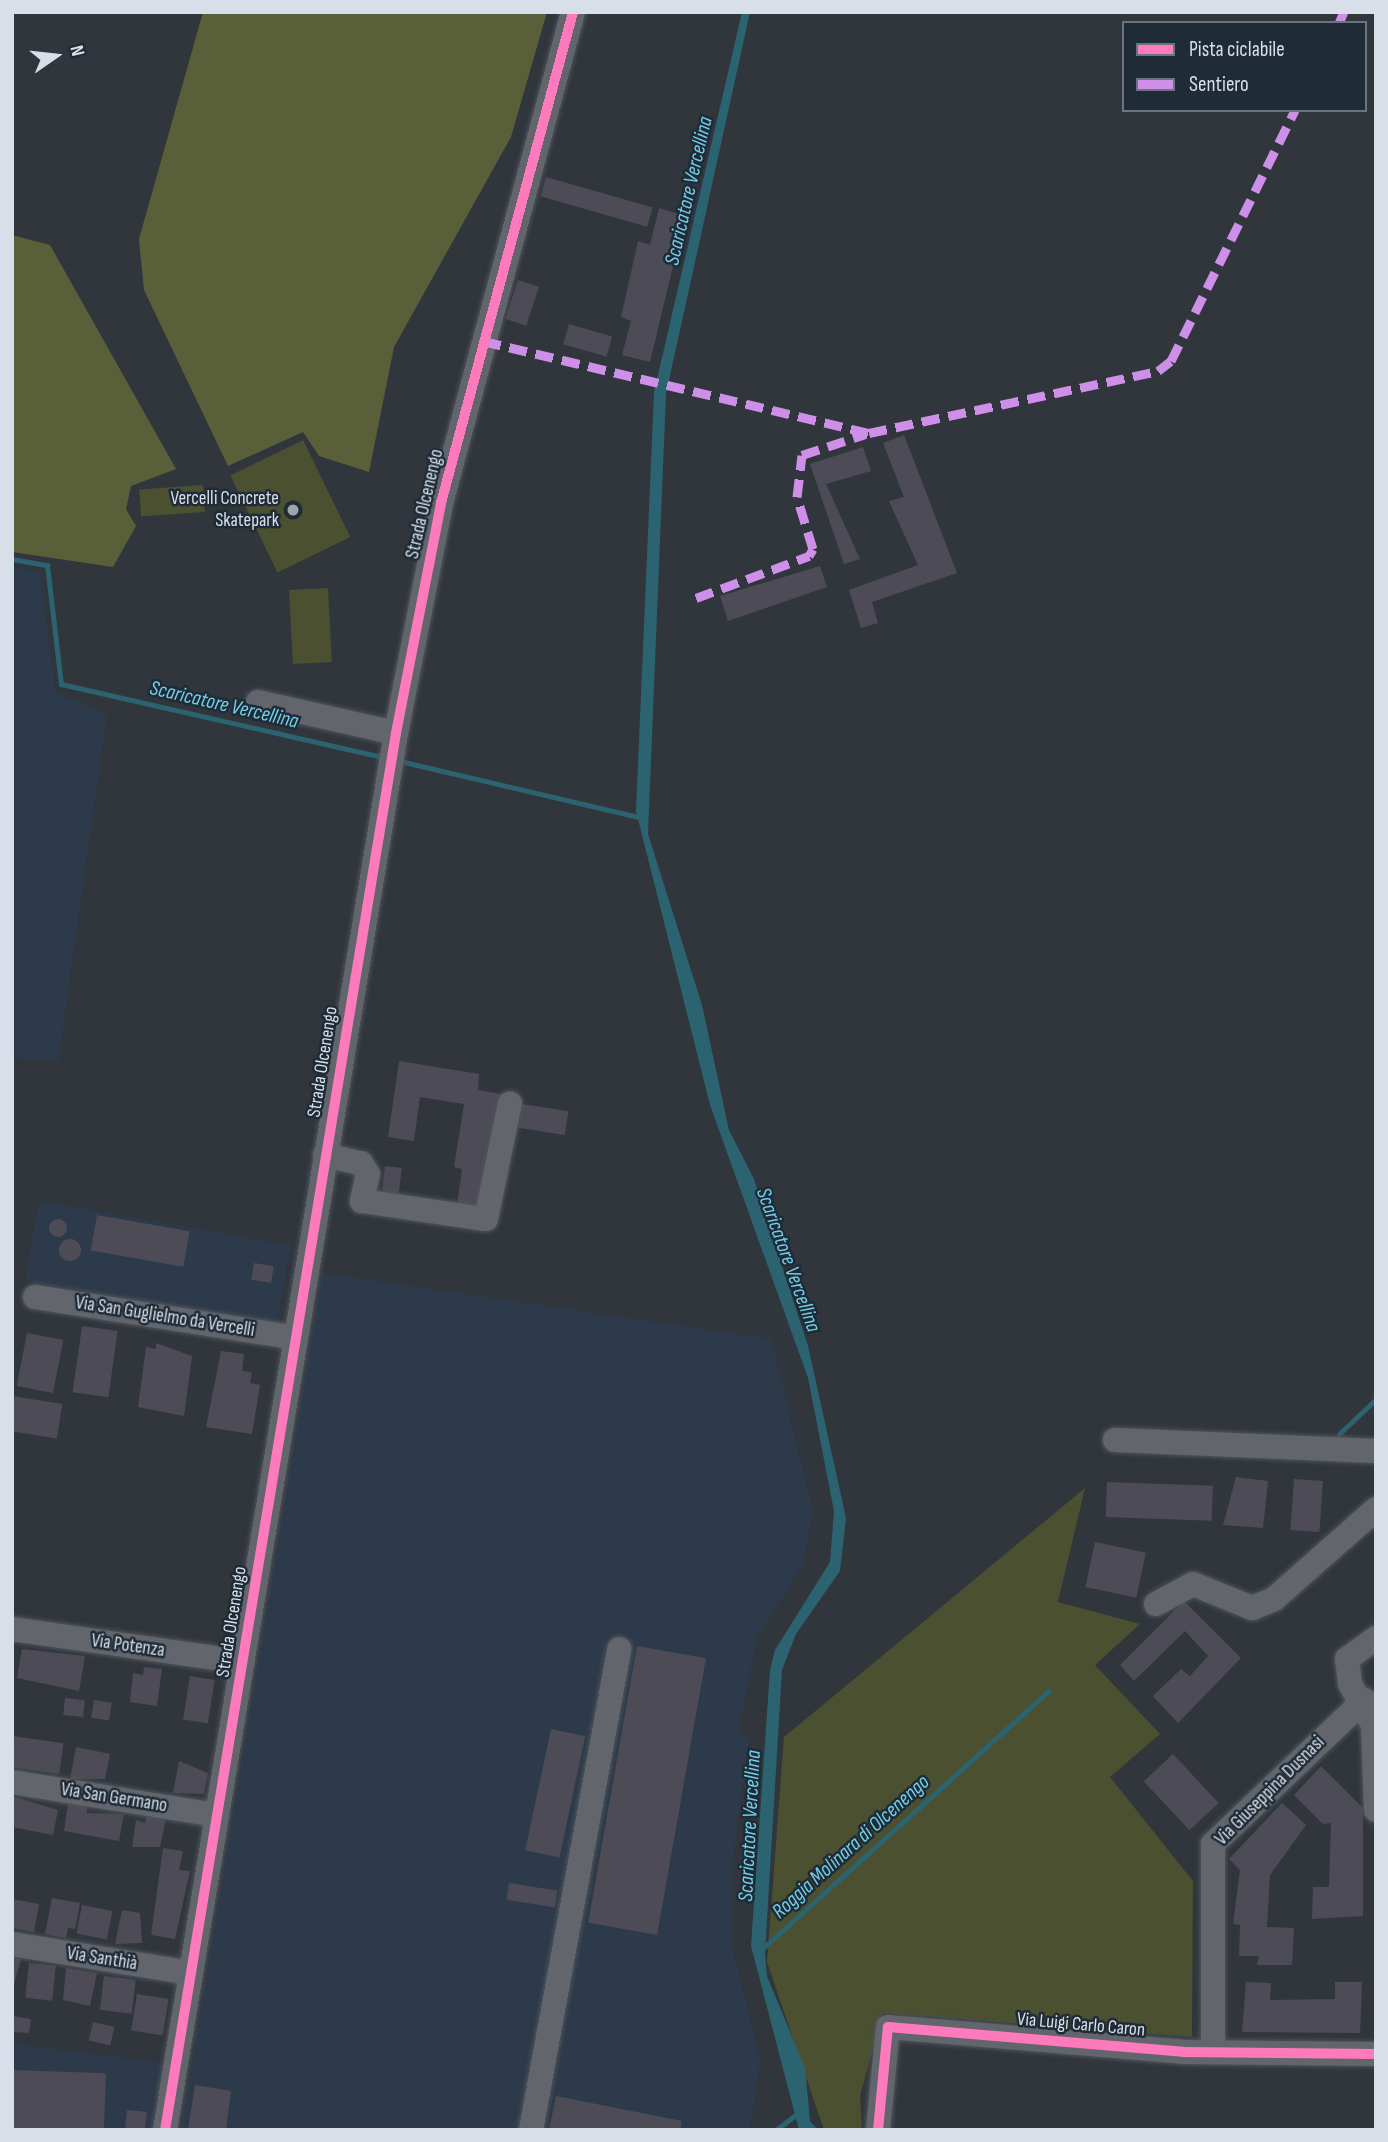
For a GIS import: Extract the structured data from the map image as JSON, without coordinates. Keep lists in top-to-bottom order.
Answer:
{
  "streets": {
    "street": [
      "Strada Olcenengo",
      "Via San Guglielmo da Vercelli",
      "Via Potenza",
      "Via Giuseppina Dusnasi",
      "Via San Germano",
      "Via Santhià",
      "Via Luigi Carlo Caron"
    ]
  },
  "crossings": [
    ["Strada Olcenengo", "Via San Guglielmo da Vercelli"],
    ["Strada Olcenengo", "Via Potenza"],
    ["Strada Olcenengo", "Via San Germano"],
    ["Strada Olcenengo", "Via Santhià"],
    ["Via Giuseppina Dusnasi", "Via Luigi Carlo Caron"]
  ],
  "water": ["Scaricatore Vercellina", "Roggia Molinara di Olcenengo"],
  "places": ["Vercelli Concrete Skatepark"],
  "legend": ["Pista ciclabile", "Sentiero"],
  "north": "right"
}
